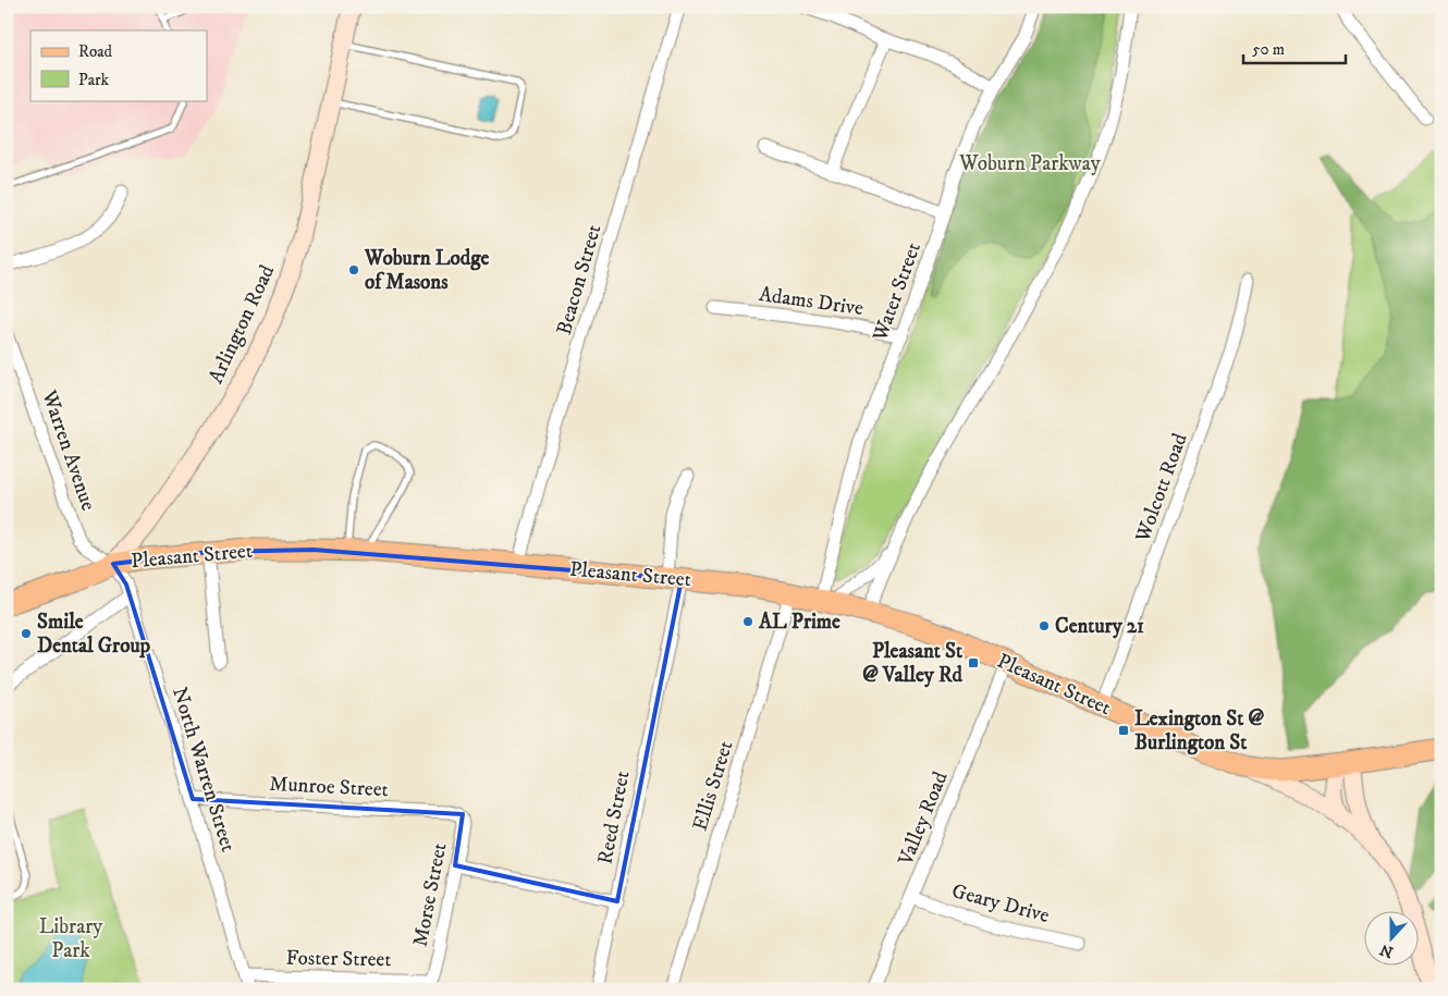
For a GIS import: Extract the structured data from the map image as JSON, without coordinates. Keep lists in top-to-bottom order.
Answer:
{
  "streets": {
    "main road": ["Pleasant Street"],
    "street": [
      "Beacon Street",
      "Water Street",
      "Adams Drive",
      "Arlington Road",
      "Warren Avenue",
      "Wolcott Road",
      "North Warren Street",
      "Ellis Street",
      "Munroe Street",
      "Reed Street",
      "Valley Road",
      "Morse Street",
      "Geary Drive",
      "Foster Street"
    ]
  },
  "crossings": [
    ["Beacon Street", "Pleasant Street"],
    ["Water Street", "Adams Drive"],
    ["Water Street", "Pleasant Street"],
    ["Arlington Road", "Warren Avenue"],
    ["Arlington Road", "Pleasant Street"],
    ["Arlington Road", "North Warren Street"],
    ["Warren Avenue", "Pleasant Street"],
    ["Warren Avenue", "North Warren Street"],
    ["Wolcott Road", "Pleasant Street"],
    ["Pleasant Street", "North Warren Street"],
    ["Pleasant Street", "Ellis Street"],
    ["Pleasant Street", "Reed Street"],
    ["Pleasant Street", "Valley Road"],
    ["North Warren Street", "Munroe Street"],
    ["North Warren Street", "Foster Street"],
    ["Munroe Street", "Morse Street"],
    ["Valley Road", "Geary Drive"],
    ["Morse Street", "Foster Street"]
  ],
  "parks": ["Woburn Parkway", "Library Park"],
  "places": {
    "other": [
      "Woburn Lodge of Masons",
      "AL Prime",
      "Century 21",
      "Smile Dental Group"
    ],
    "transit": ["Pleasant St @ Valley Rd", "Lexington St @ Burlington St"]
  },
  "legend": ["Road", "Park"],
  "scale_bar": "50 m",
  "north": "bottom"
}
